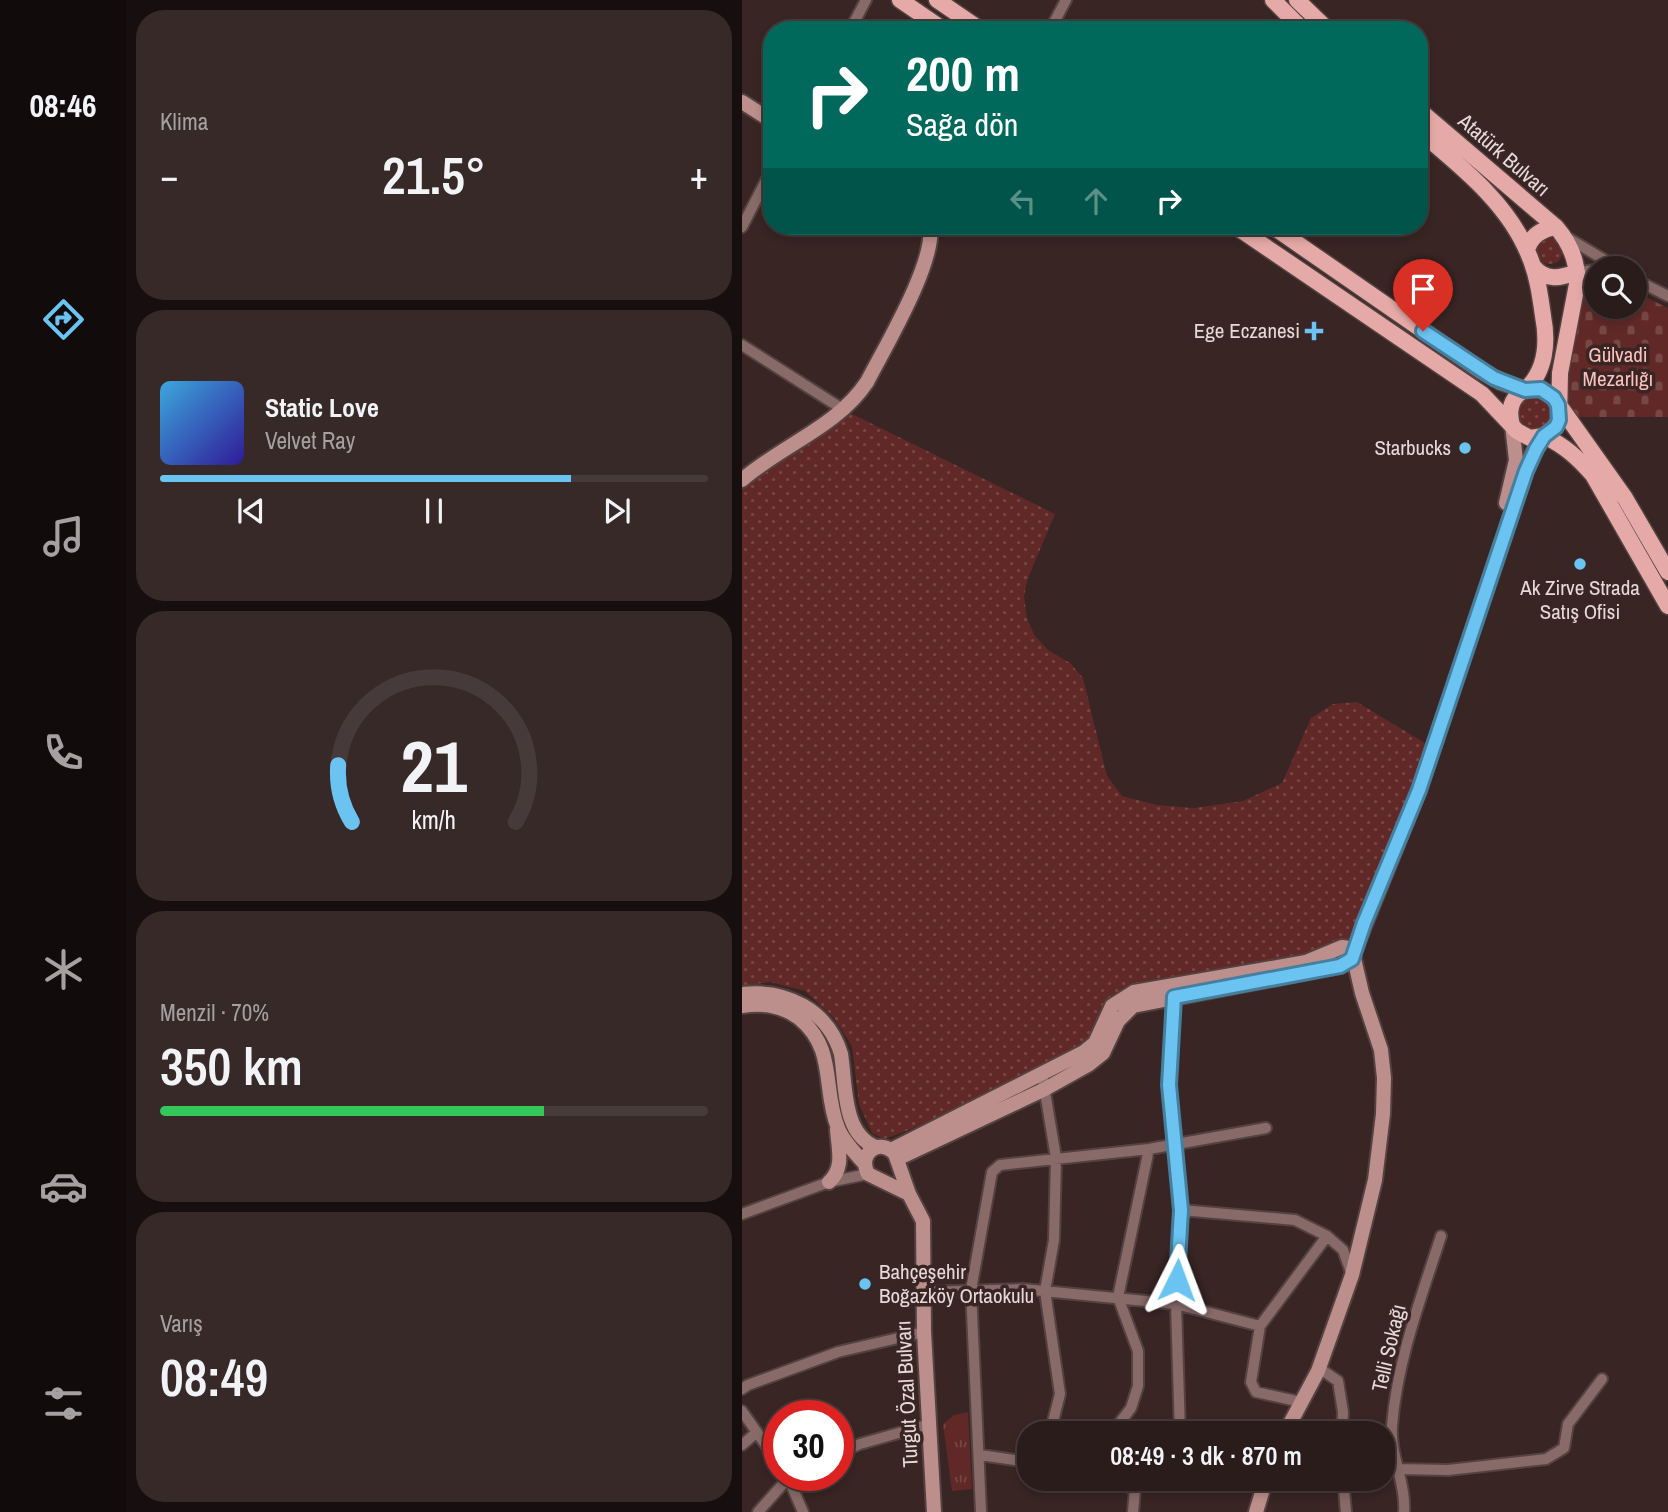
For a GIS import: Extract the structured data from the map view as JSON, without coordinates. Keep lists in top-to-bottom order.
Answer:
{
  "streets": {
    "main road": ["Atatürk Bulvarı"],
    "street": ["Telli Sokağı", "Turgut Özal Bulvarı"]
  },
  "parks": ["Gülvadi Mezarlığı"],
  "places": {
    "health": ["Ege Eczanesi"],
    "other": ["Starbucks", "Ak Zirve Strada Satış Ofisi", "Bahçeşehir Boğazköy Ortaokulu"]
  },
  "page": {
    "tabs": "08:46",
    "tile": [
      "Klima",
      ["Menzil · 70%", "350 km"],
      ["Varış", "08:49"]
    ],
    "turn": ["200 m", "Sağa dön"],
    "heat": ["−", "21.5°", "+"],
    "song": ["Static Love", "Velvet Ray"],
    "limit": "30",
    "trip": "08:49 · 3 dk · 870 m",
    "gauge": ["21", "km/h"]
  }
}
